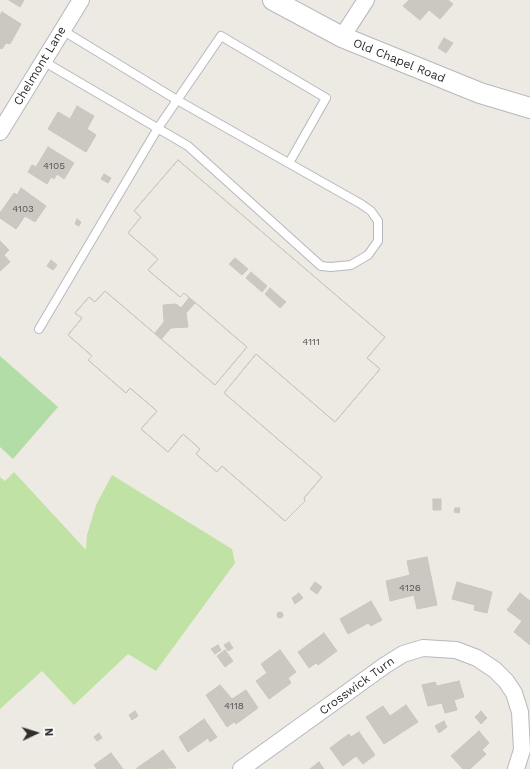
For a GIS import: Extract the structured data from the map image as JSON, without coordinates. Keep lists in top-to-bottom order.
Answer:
{
  "streets": {
    "street": ["Old Chapel Road", "Chelmont Lane", "Crosswick Turn"]
  },
  "house_numbers": [
    "4105",
    "4103",
    "4111",
    "4126",
    "4118"
  ],
  "north": "right"
}
